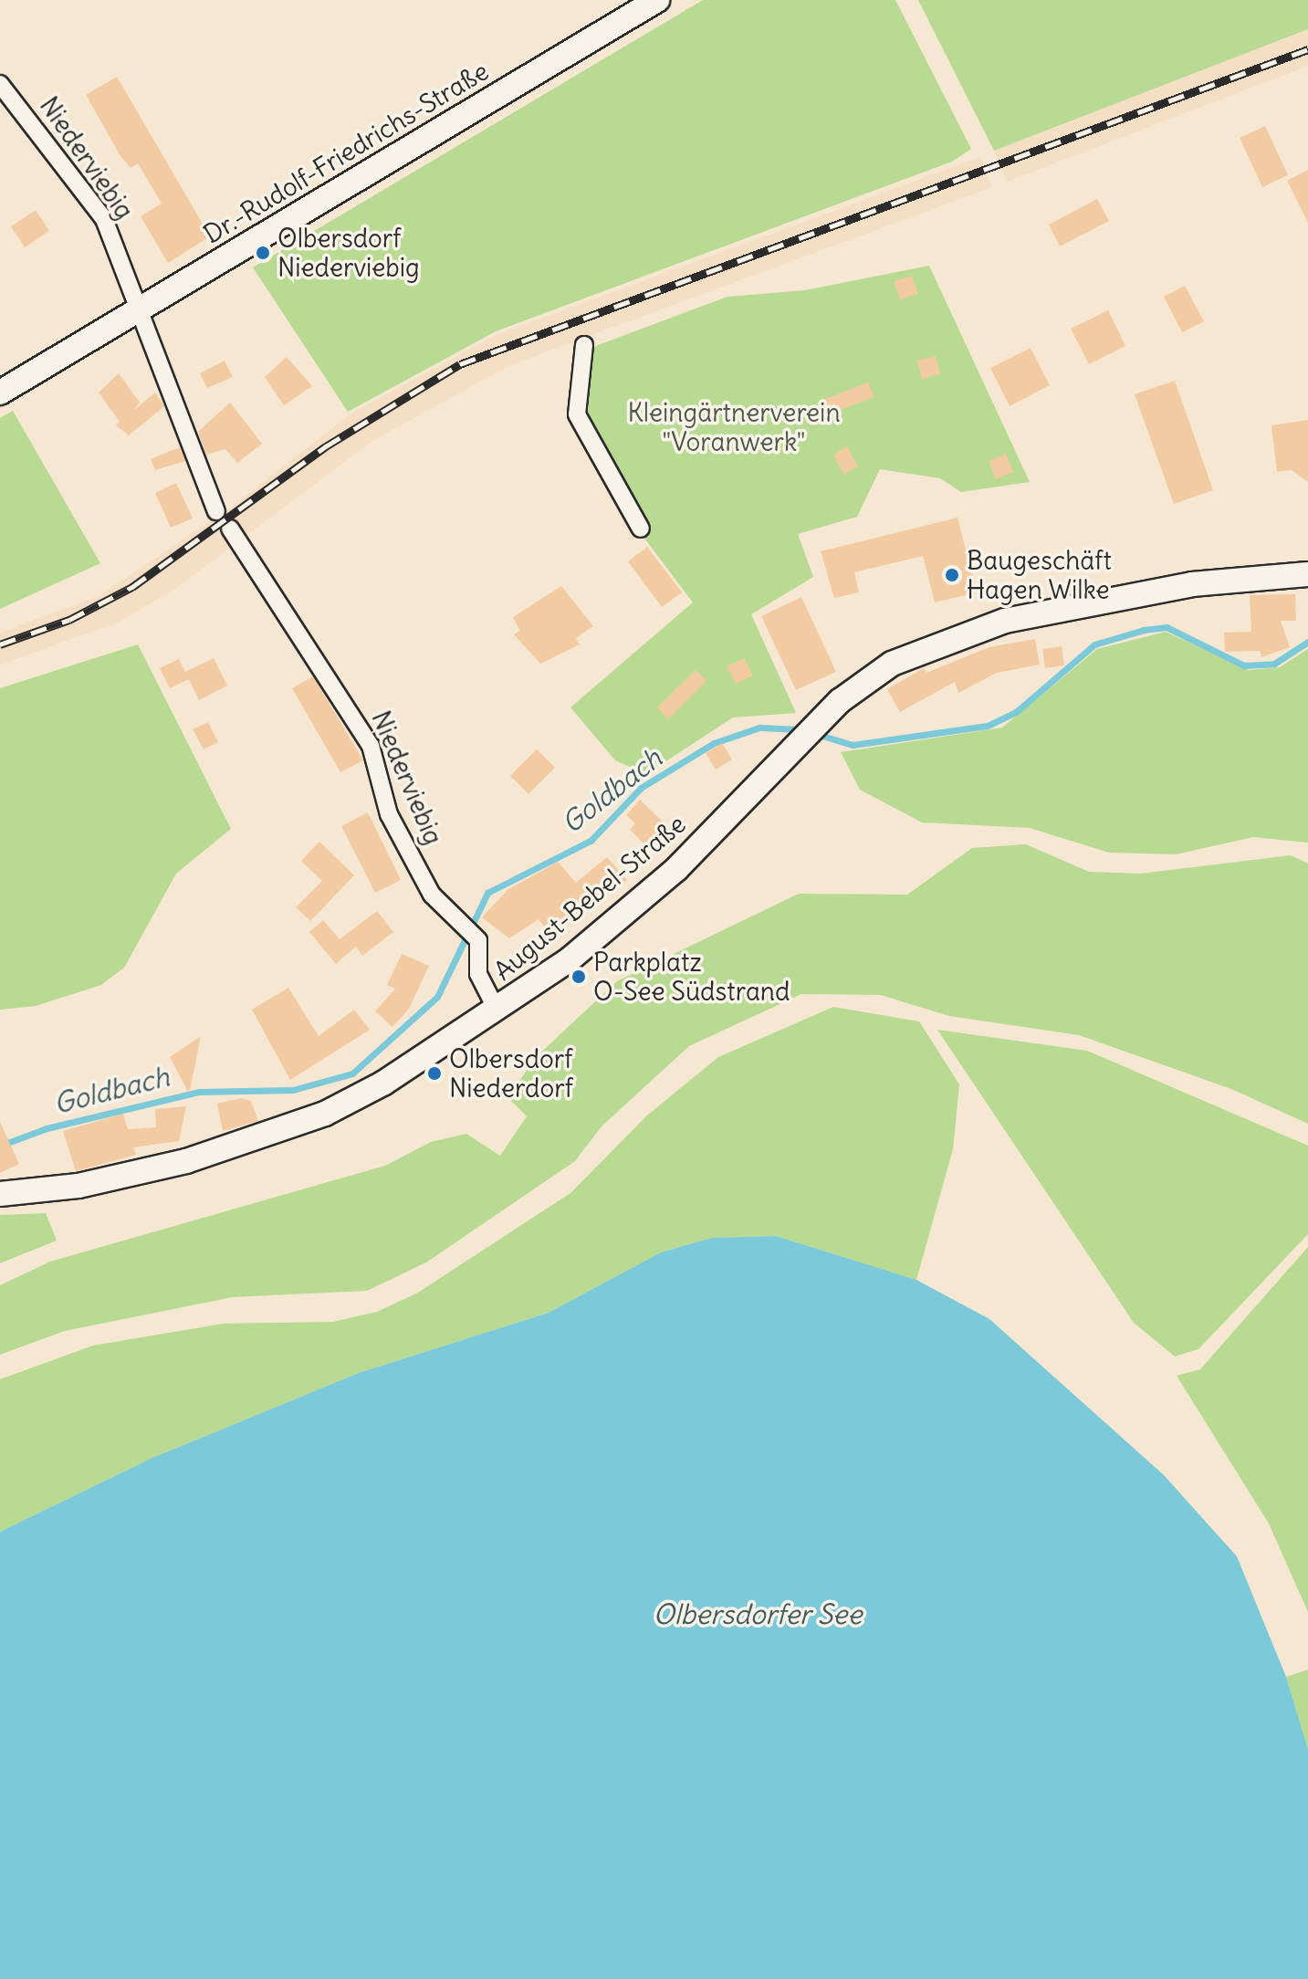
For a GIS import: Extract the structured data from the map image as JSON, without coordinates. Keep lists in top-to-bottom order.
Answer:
{
  "streets": {
    "street": ["Dr.-Rudolf-Friedrichs-Straße", "Niederviebig", "August-Bebel-Straße"]
  },
  "crossings": [
    ["Dr.-Rudolf-Friedrichs-Straße", "Niederviebig"],
    ["Niederviebig", "August-Bebel-Straße"]
  ],
  "water": ["Goldbach", "Olbersdorfer See"],
  "parks": ["Kleingärtnerverein \"Voranwerk\""],
  "places": [
    "Olbersdorf Niederviebig",
    "Baugeschäft Hagen Wilke",
    "Parkplatz O-See Südstrand",
    "Olbersdorf Niederdorf"
  ]
}
